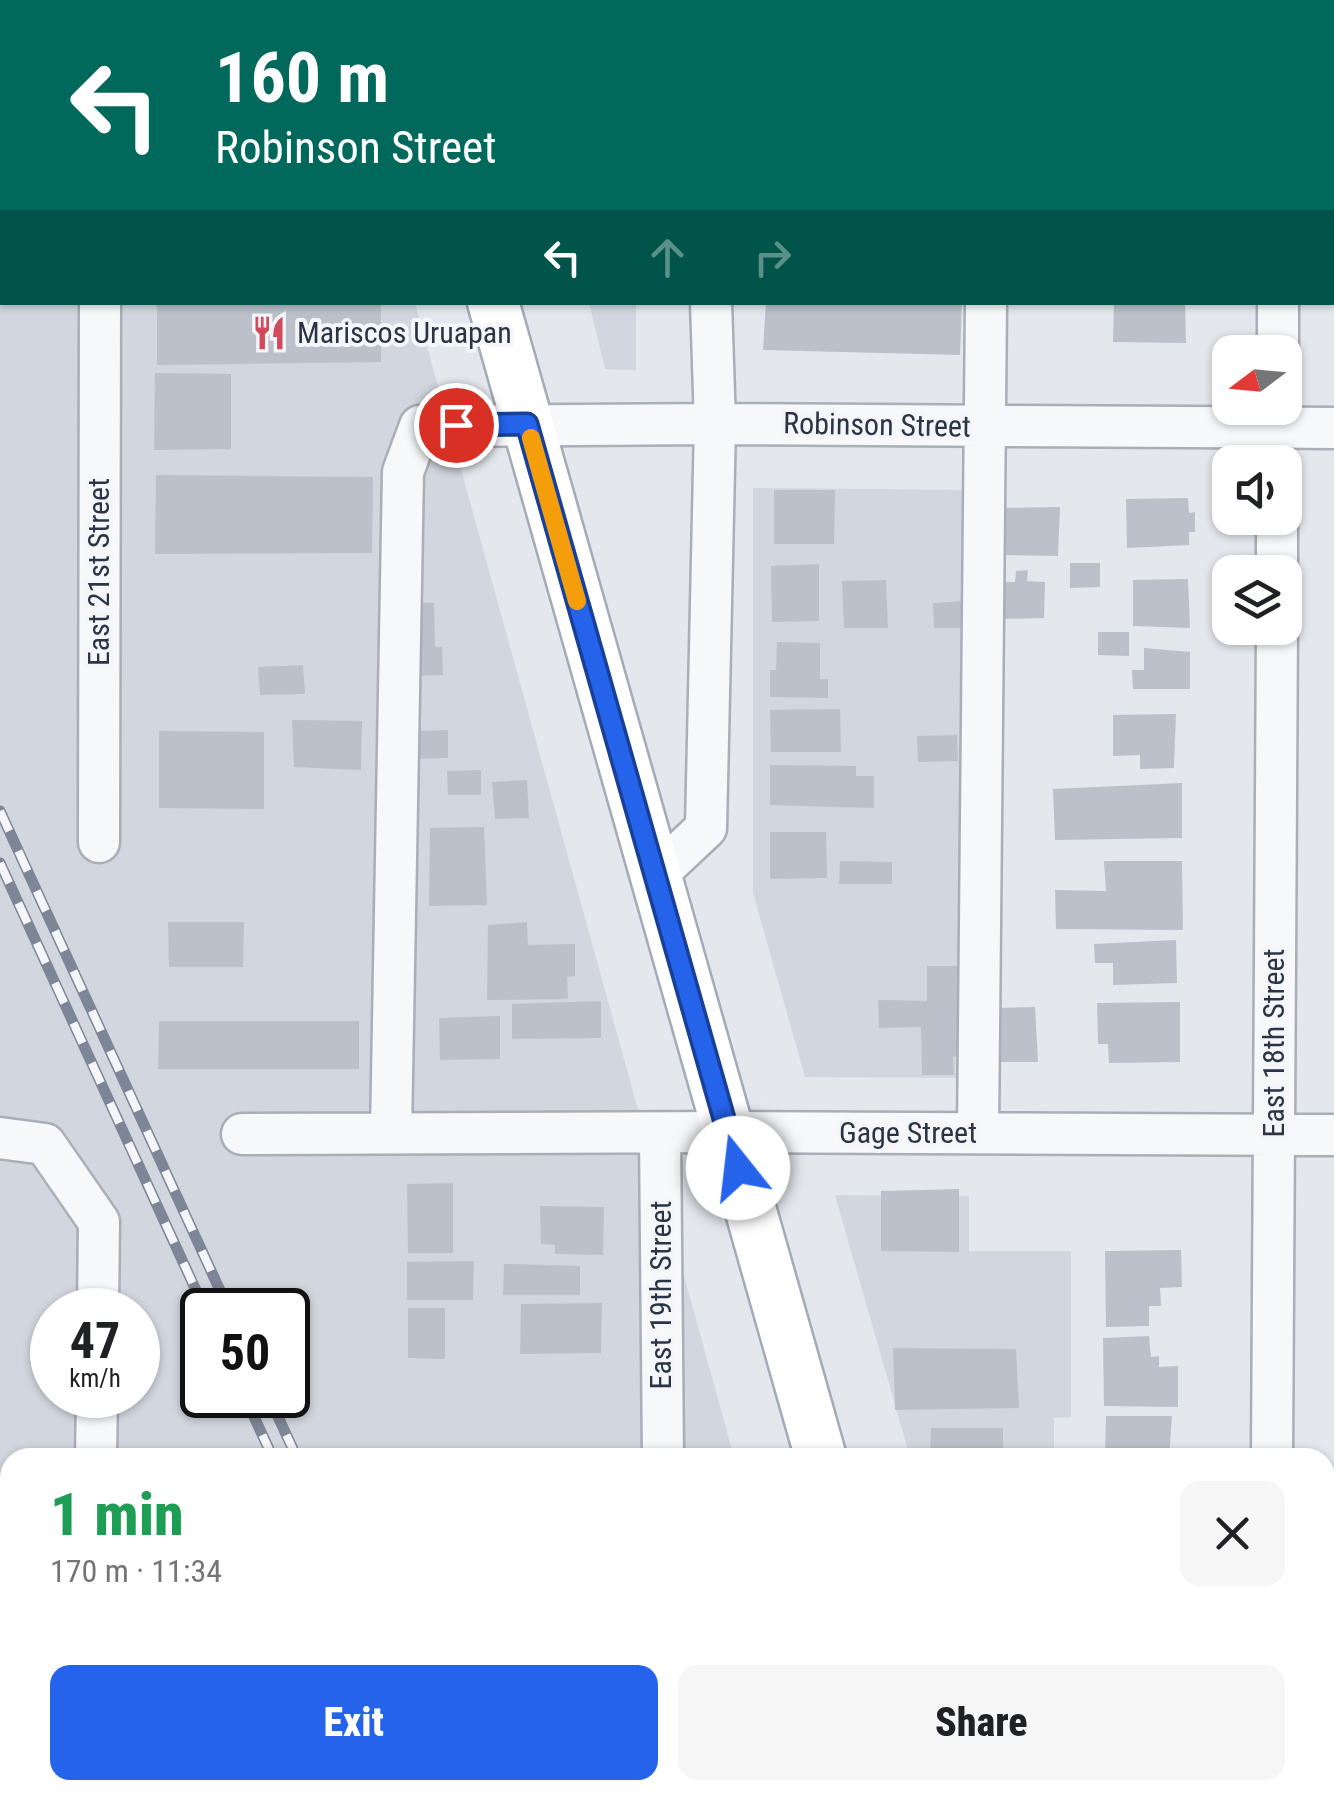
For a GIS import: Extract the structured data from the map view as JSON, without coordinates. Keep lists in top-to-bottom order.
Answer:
{
  "streets": {
    "street": [
      "Robinson Street",
      "East 21st Street",
      "East 18th Street",
      "Gage Street",
      "East 19th Street"
    ]
  },
  "crossings": [
    ["Robinson Street", "Gage Street"],
    ["East 18th Street", "Gage Street"],
    ["Gage Street", "East 19th Street"]
  ],
  "places": {
    "restaurant": ["Mariscos Uruapan"]
  },
  "north": "left",
  "page": {
    "turn": ["160 m", "Robinson Street"],
    "speed": "47 km/h",
    "limit": "50",
    "heading": ["1 min", "170 m · 11:34"],
    "buttons": ["Exit", "Share"]
  }
}
